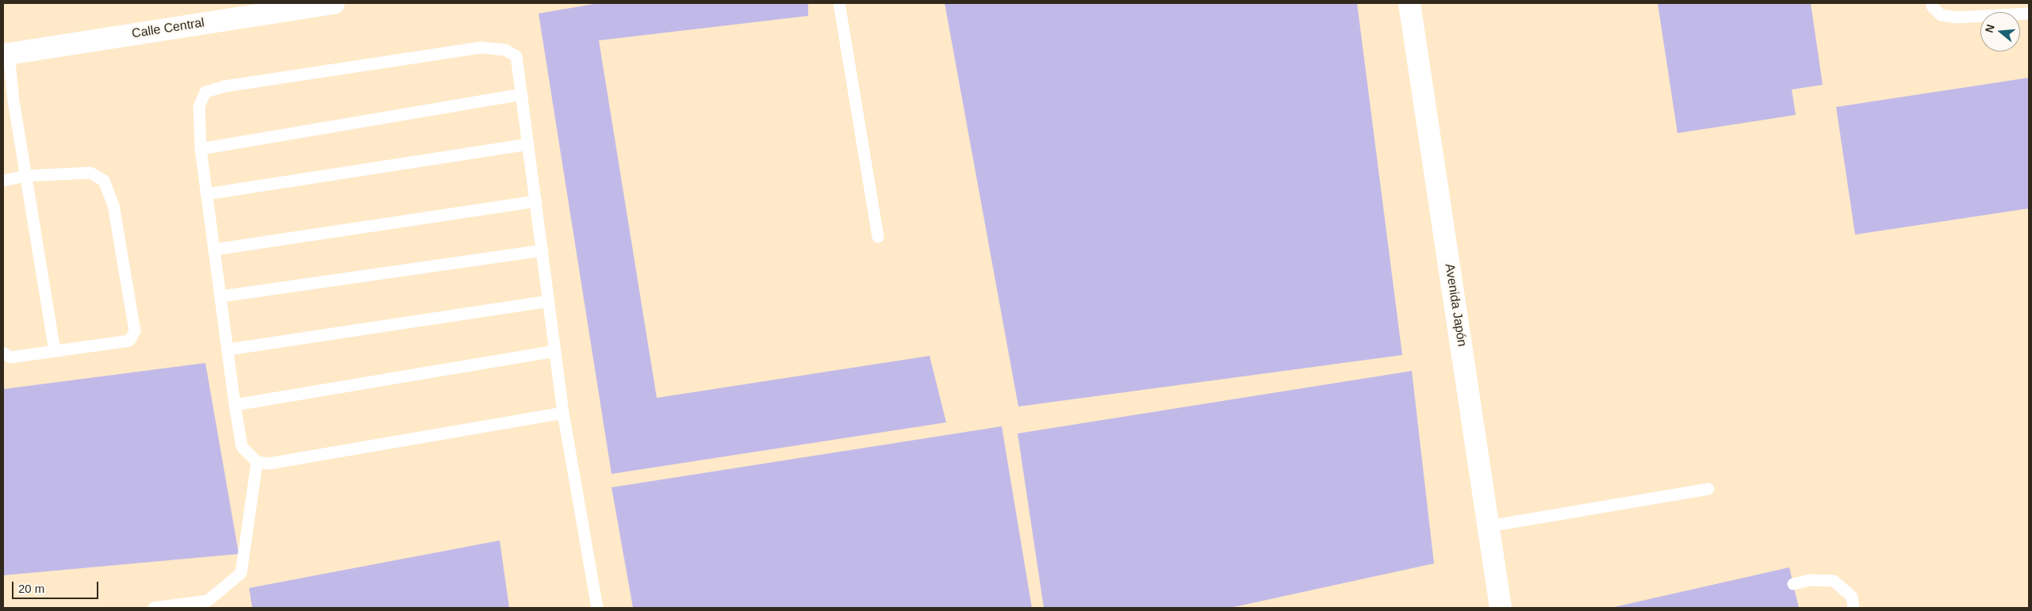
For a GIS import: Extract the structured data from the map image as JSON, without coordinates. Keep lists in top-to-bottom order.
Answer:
{
  "streets": {
    "street": ["Calle Central", "Avenida Japón"]
  },
  "scale_bar": "20 m",
  "north": "left"
}
